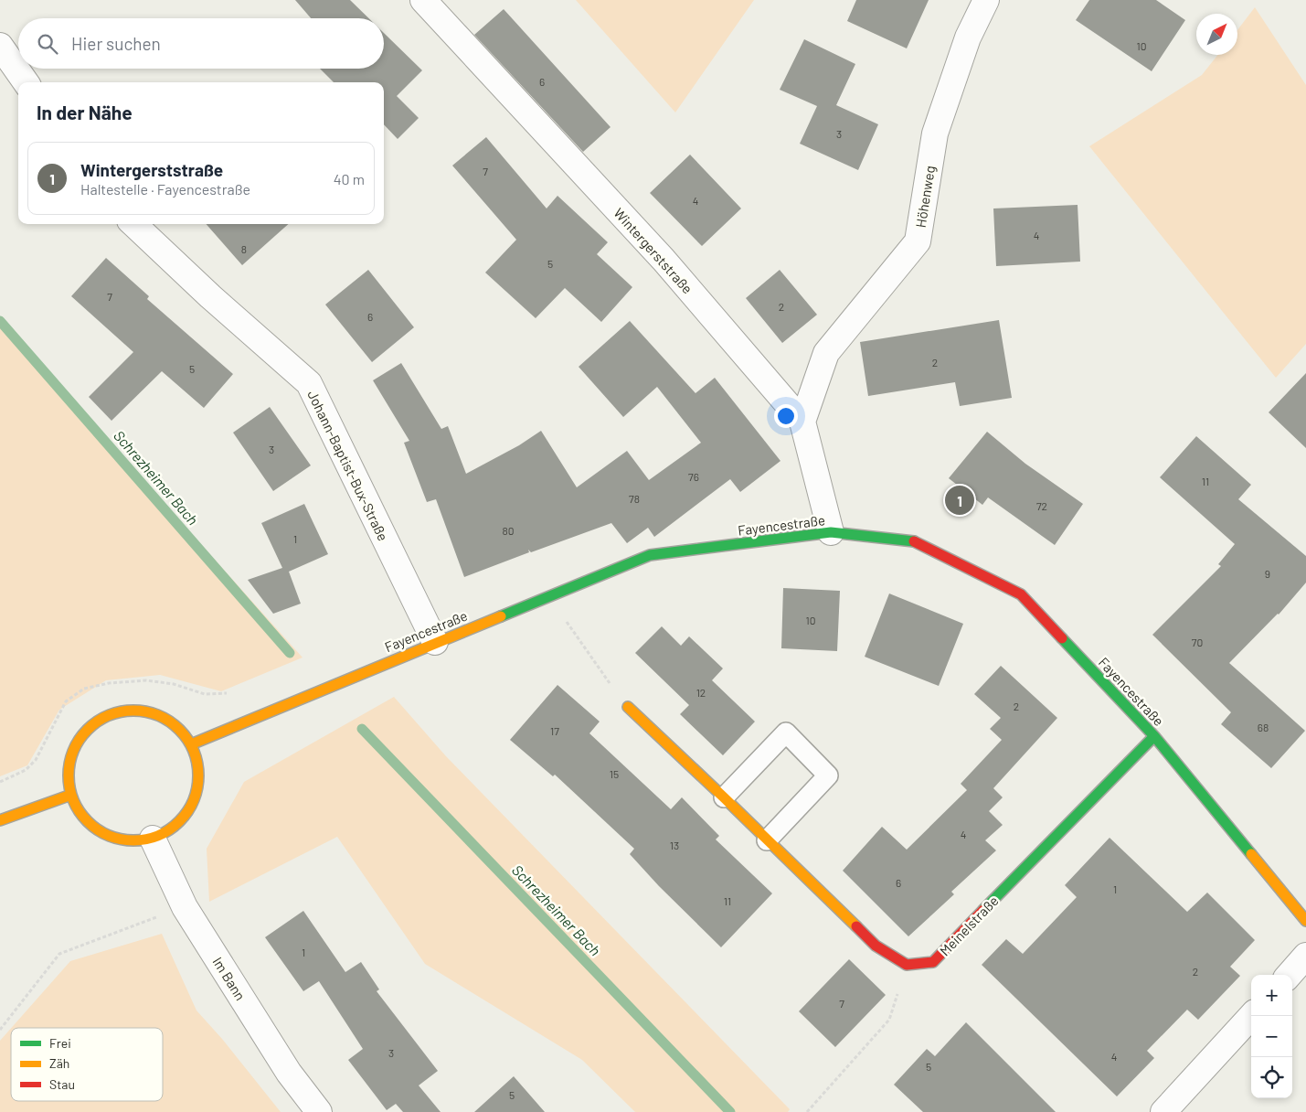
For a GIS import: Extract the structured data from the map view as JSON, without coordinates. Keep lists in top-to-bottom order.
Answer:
{
  "streets": {
    "street": [
      "Höhenweg",
      "Wintergerststraße",
      "Johann-Baptist-Bux-Straße",
      "Fayencestraße",
      "Meinelstraße",
      "Im Bann"
    ]
  },
  "crossings": [
    ["Höhenweg", "Wintergerststraße"],
    ["Wintergerststraße", "Fayencestraße"],
    ["Johann-Baptist-Bux-Straße", "Fayencestraße"],
    ["Fayencestraße", "Meinelstraße"],
    ["Fayencestraße", "Im Bann"]
  ],
  "water": ["Schrezheimer Bach"],
  "house_numbers": [
    "10",
    "6",
    "3",
    "7",
    "4",
    "4",
    "8",
    "5",
    "7",
    "2",
    "6",
    "2",
    "5",
    "3",
    "76",
    "11",
    "78",
    "72",
    "80",
    "1",
    "9",
    "10",
    "70",
    "12",
    "2",
    "68",
    "17",
    "15",
    "4",
    "13",
    "6",
    "1",
    "11",
    "1",
    "2",
    "7",
    "3",
    "4",
    "5",
    "5"
  ],
  "legend": ["Frei", "Zäh", "Stau"],
  "north": "top right",
  "page": {
    "search": "Hier suchen",
    "heading": "In der Nähe",
    "list": [
      {
        "mark": "1",
        "name": "Wintergerststraße",
        "note": "Haltestelle · Fayencestraße",
        "value": "40 m"
      }
    ],
    "pins": "1",
    "map_buttons": ["+", "−"]
  }
}
